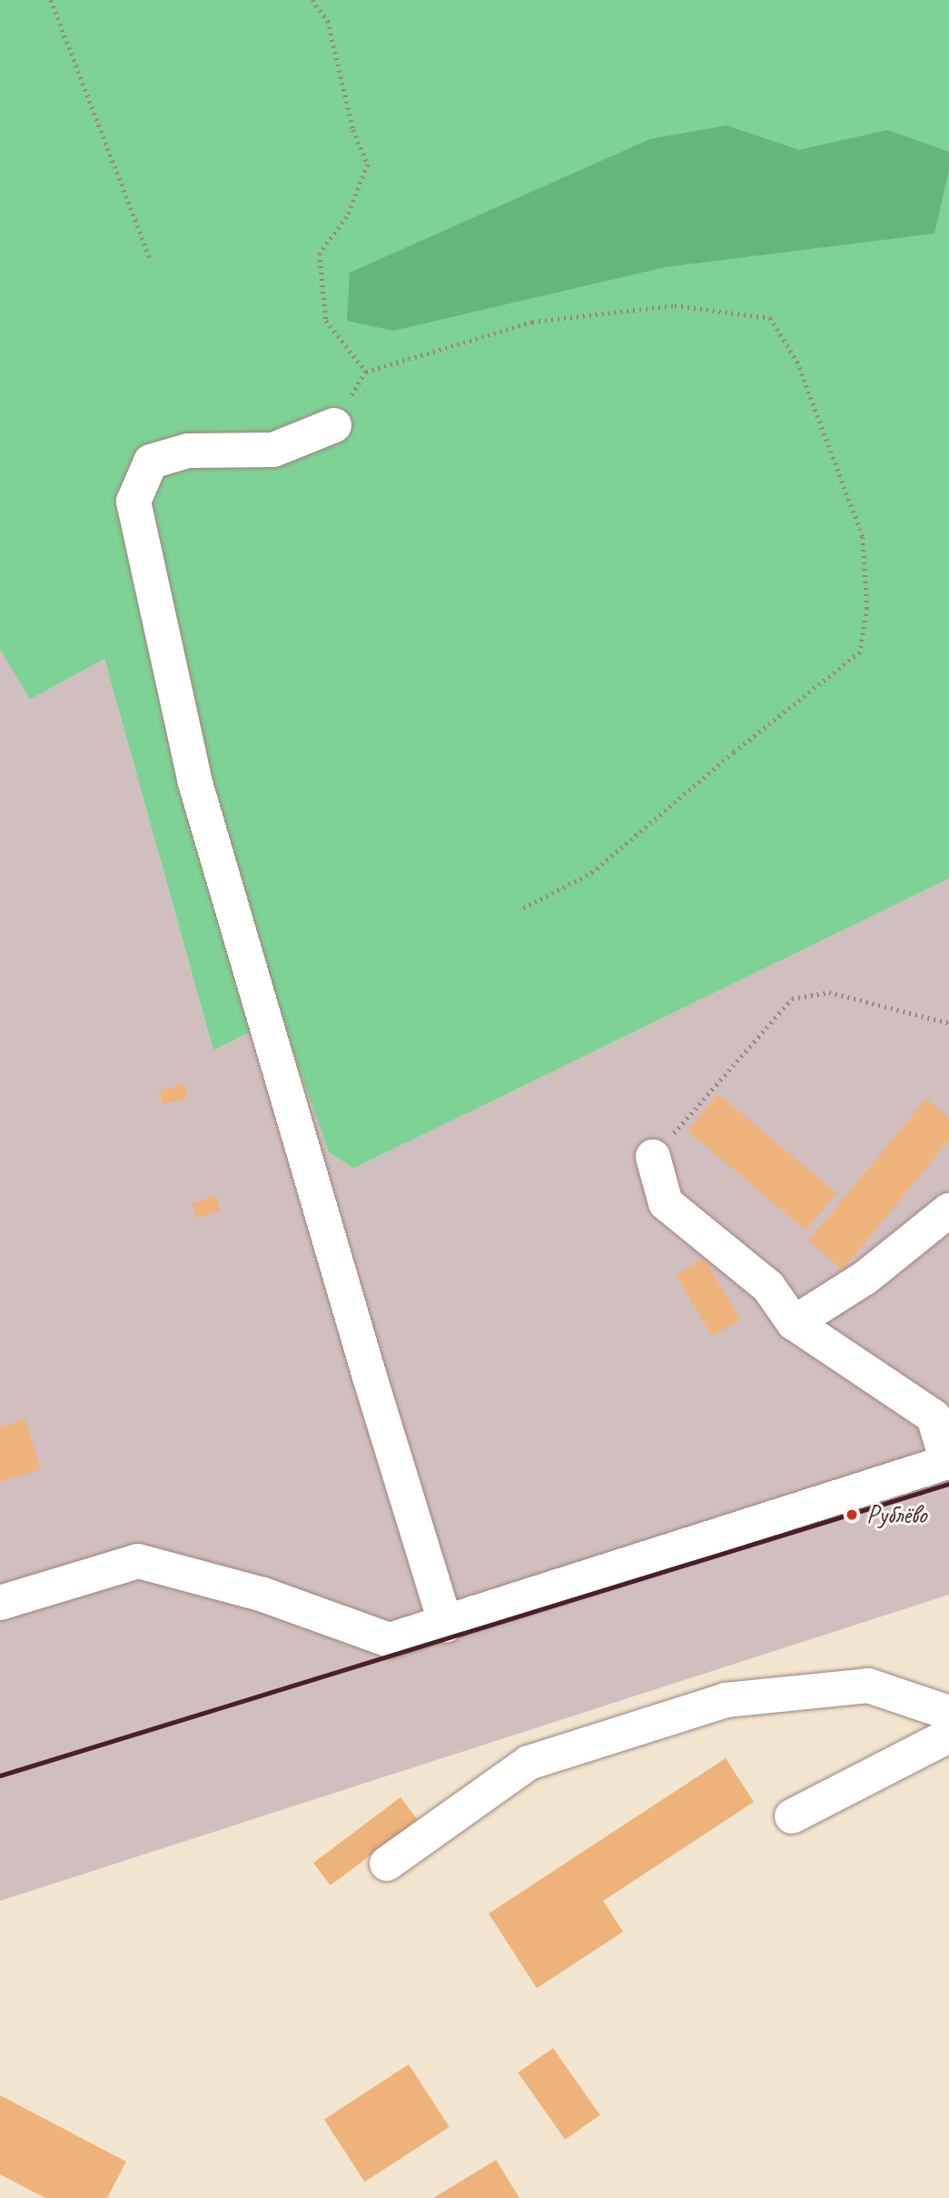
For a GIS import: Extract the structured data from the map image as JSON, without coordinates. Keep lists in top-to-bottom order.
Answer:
{
  "places": ["Рублёво"]
}
